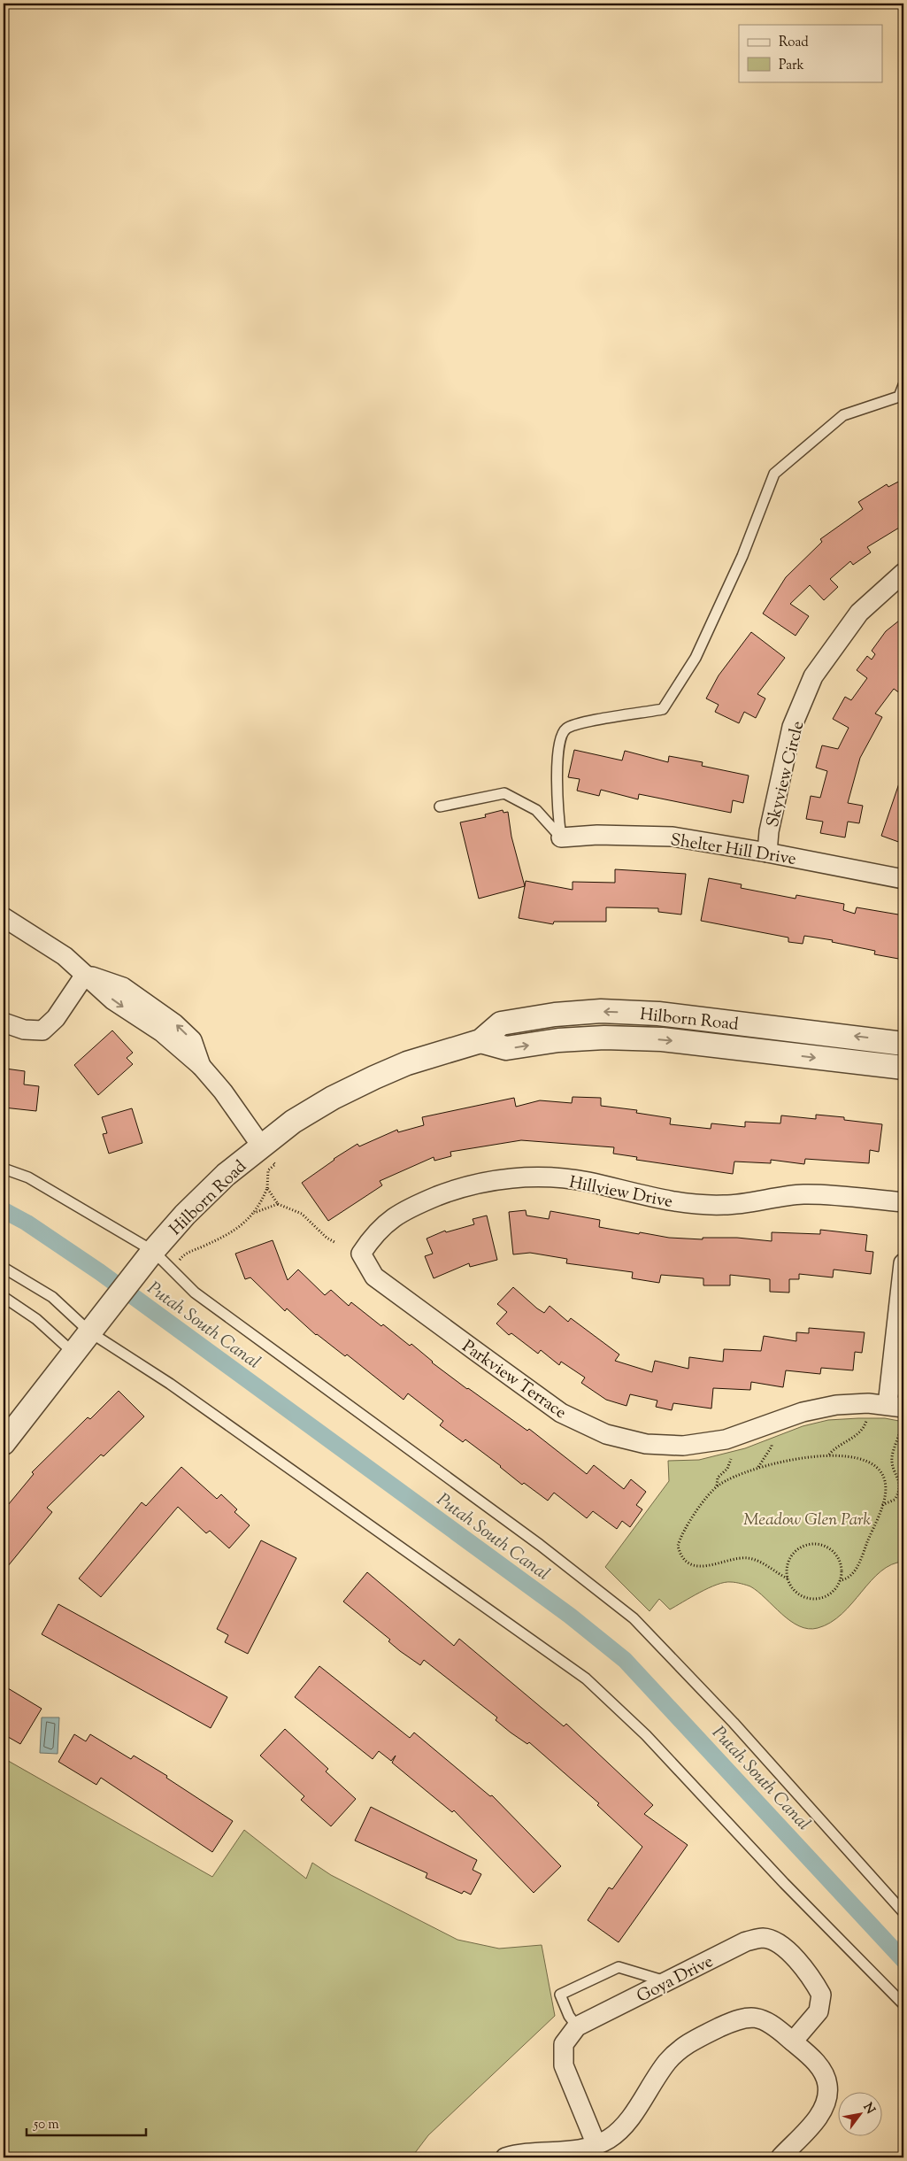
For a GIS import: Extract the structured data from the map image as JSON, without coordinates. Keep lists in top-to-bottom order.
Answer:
{
  "streets": {
    "street": [
      "Skyview Circle",
      "Shelter Hill Drive",
      "Hilborn Road",
      "Hillview Drive",
      "Parkview Terrace",
      "Goya Drive"
    ]
  },
  "crossings": [
    ["Skyview Circle", "Shelter Hill Drive"],
    ["Hillview Drive", "Parkview Terrace"]
  ],
  "water": ["Putah South Canal"],
  "parks": ["Meadow Glen Park"],
  "legend": ["Road", "Park"],
  "scale_bar": "50 m",
  "north": "top right"
}
